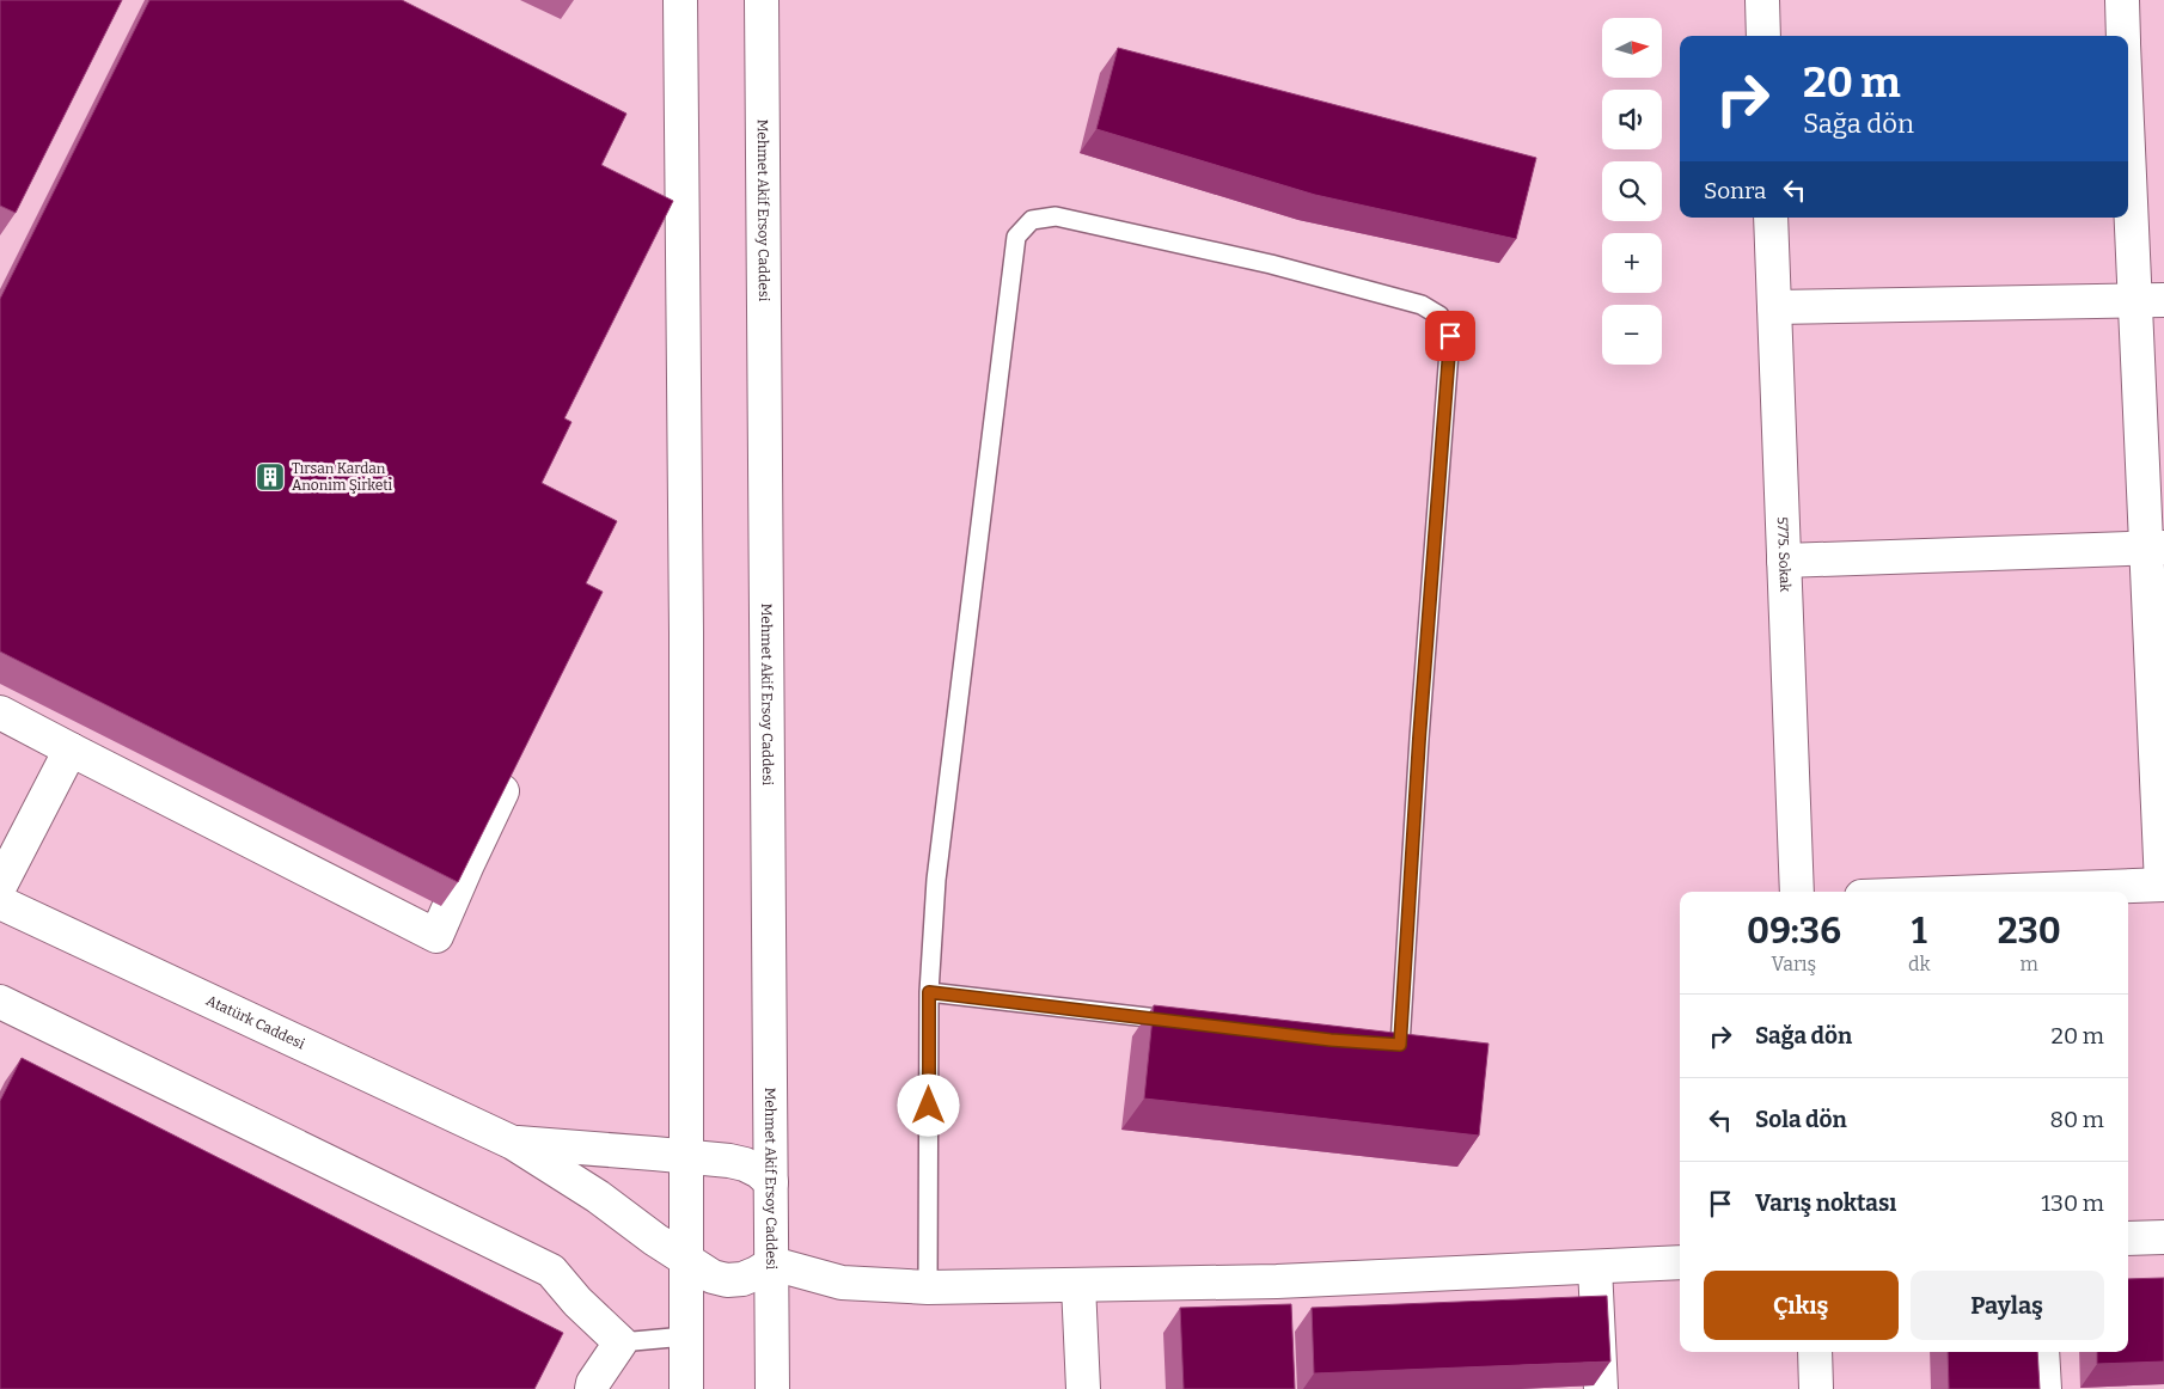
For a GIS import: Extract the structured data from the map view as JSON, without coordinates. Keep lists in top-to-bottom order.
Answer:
{
  "streets": {
    "street": ["Mehmet Akif Ersoy Caddesi", "5775. Sokak", "Atatürk Caddesi"]
  },
  "places": {
    "building": ["Tırsan Kardan Anonim Şirketi"]
  },
  "north": "right",
  "page": {
    "map_buttons": ["+", "−"],
    "turn": ["20 m", "Sağa dön"],
    "then": "Sonra",
    "eta": [
      "09:36",
      "Varış",
      "1",
      "dk",
      "230",
      "m"
    ],
    "list": [
      {
        "name": "Sağa dön",
        "value": "20 m"
      },
      {
        "name": "Sola dön",
        "value": "80 m"
      },
      {
        "name": "Varış noktası",
        "value": "130 m"
      }
    ],
    "buttons": ["Çıkış", "Paylaş"]
  }
}
